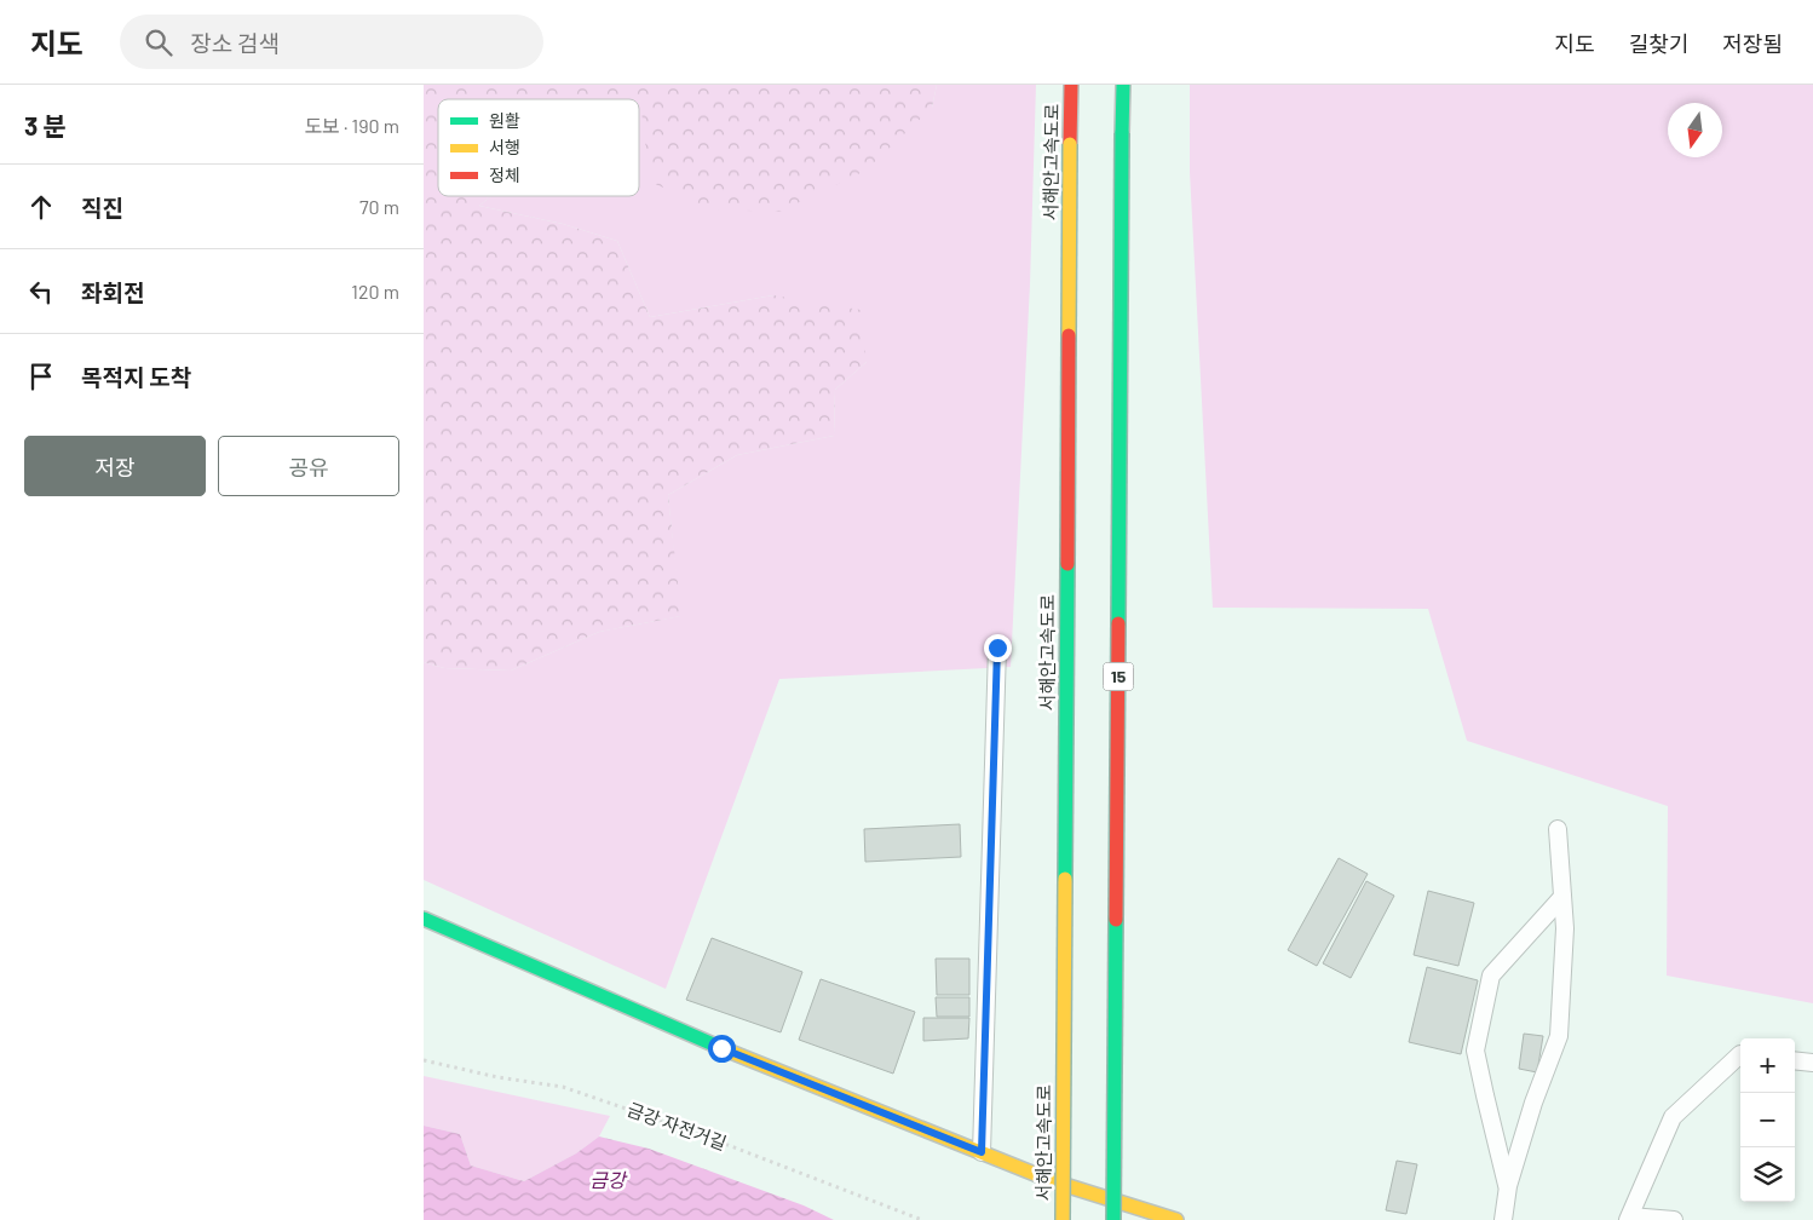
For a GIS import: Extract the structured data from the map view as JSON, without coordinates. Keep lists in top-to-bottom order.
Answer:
{
  "streets": {
    "main road": ["서해안고속도로", "15"],
    "path": ["금강 자전거길"]
  },
  "water": ["금강"],
  "legend": ["원활", "서행", "정체"],
  "north": "bottom",
  "page": {
    "header": "지도",
    "search": "장소 검색",
    "nav": ["지도", "길찾기", "저장됨"],
    "heading": ["3 분", "도보 · 190 m"],
    "list": [
      ["직진", "70 m"],
      ["좌회전", "120 m"],
      "목적지 도착"
    ],
    "buttons": ["저장", "공유"],
    "map_buttons": ["+", "−"]
  }
}
